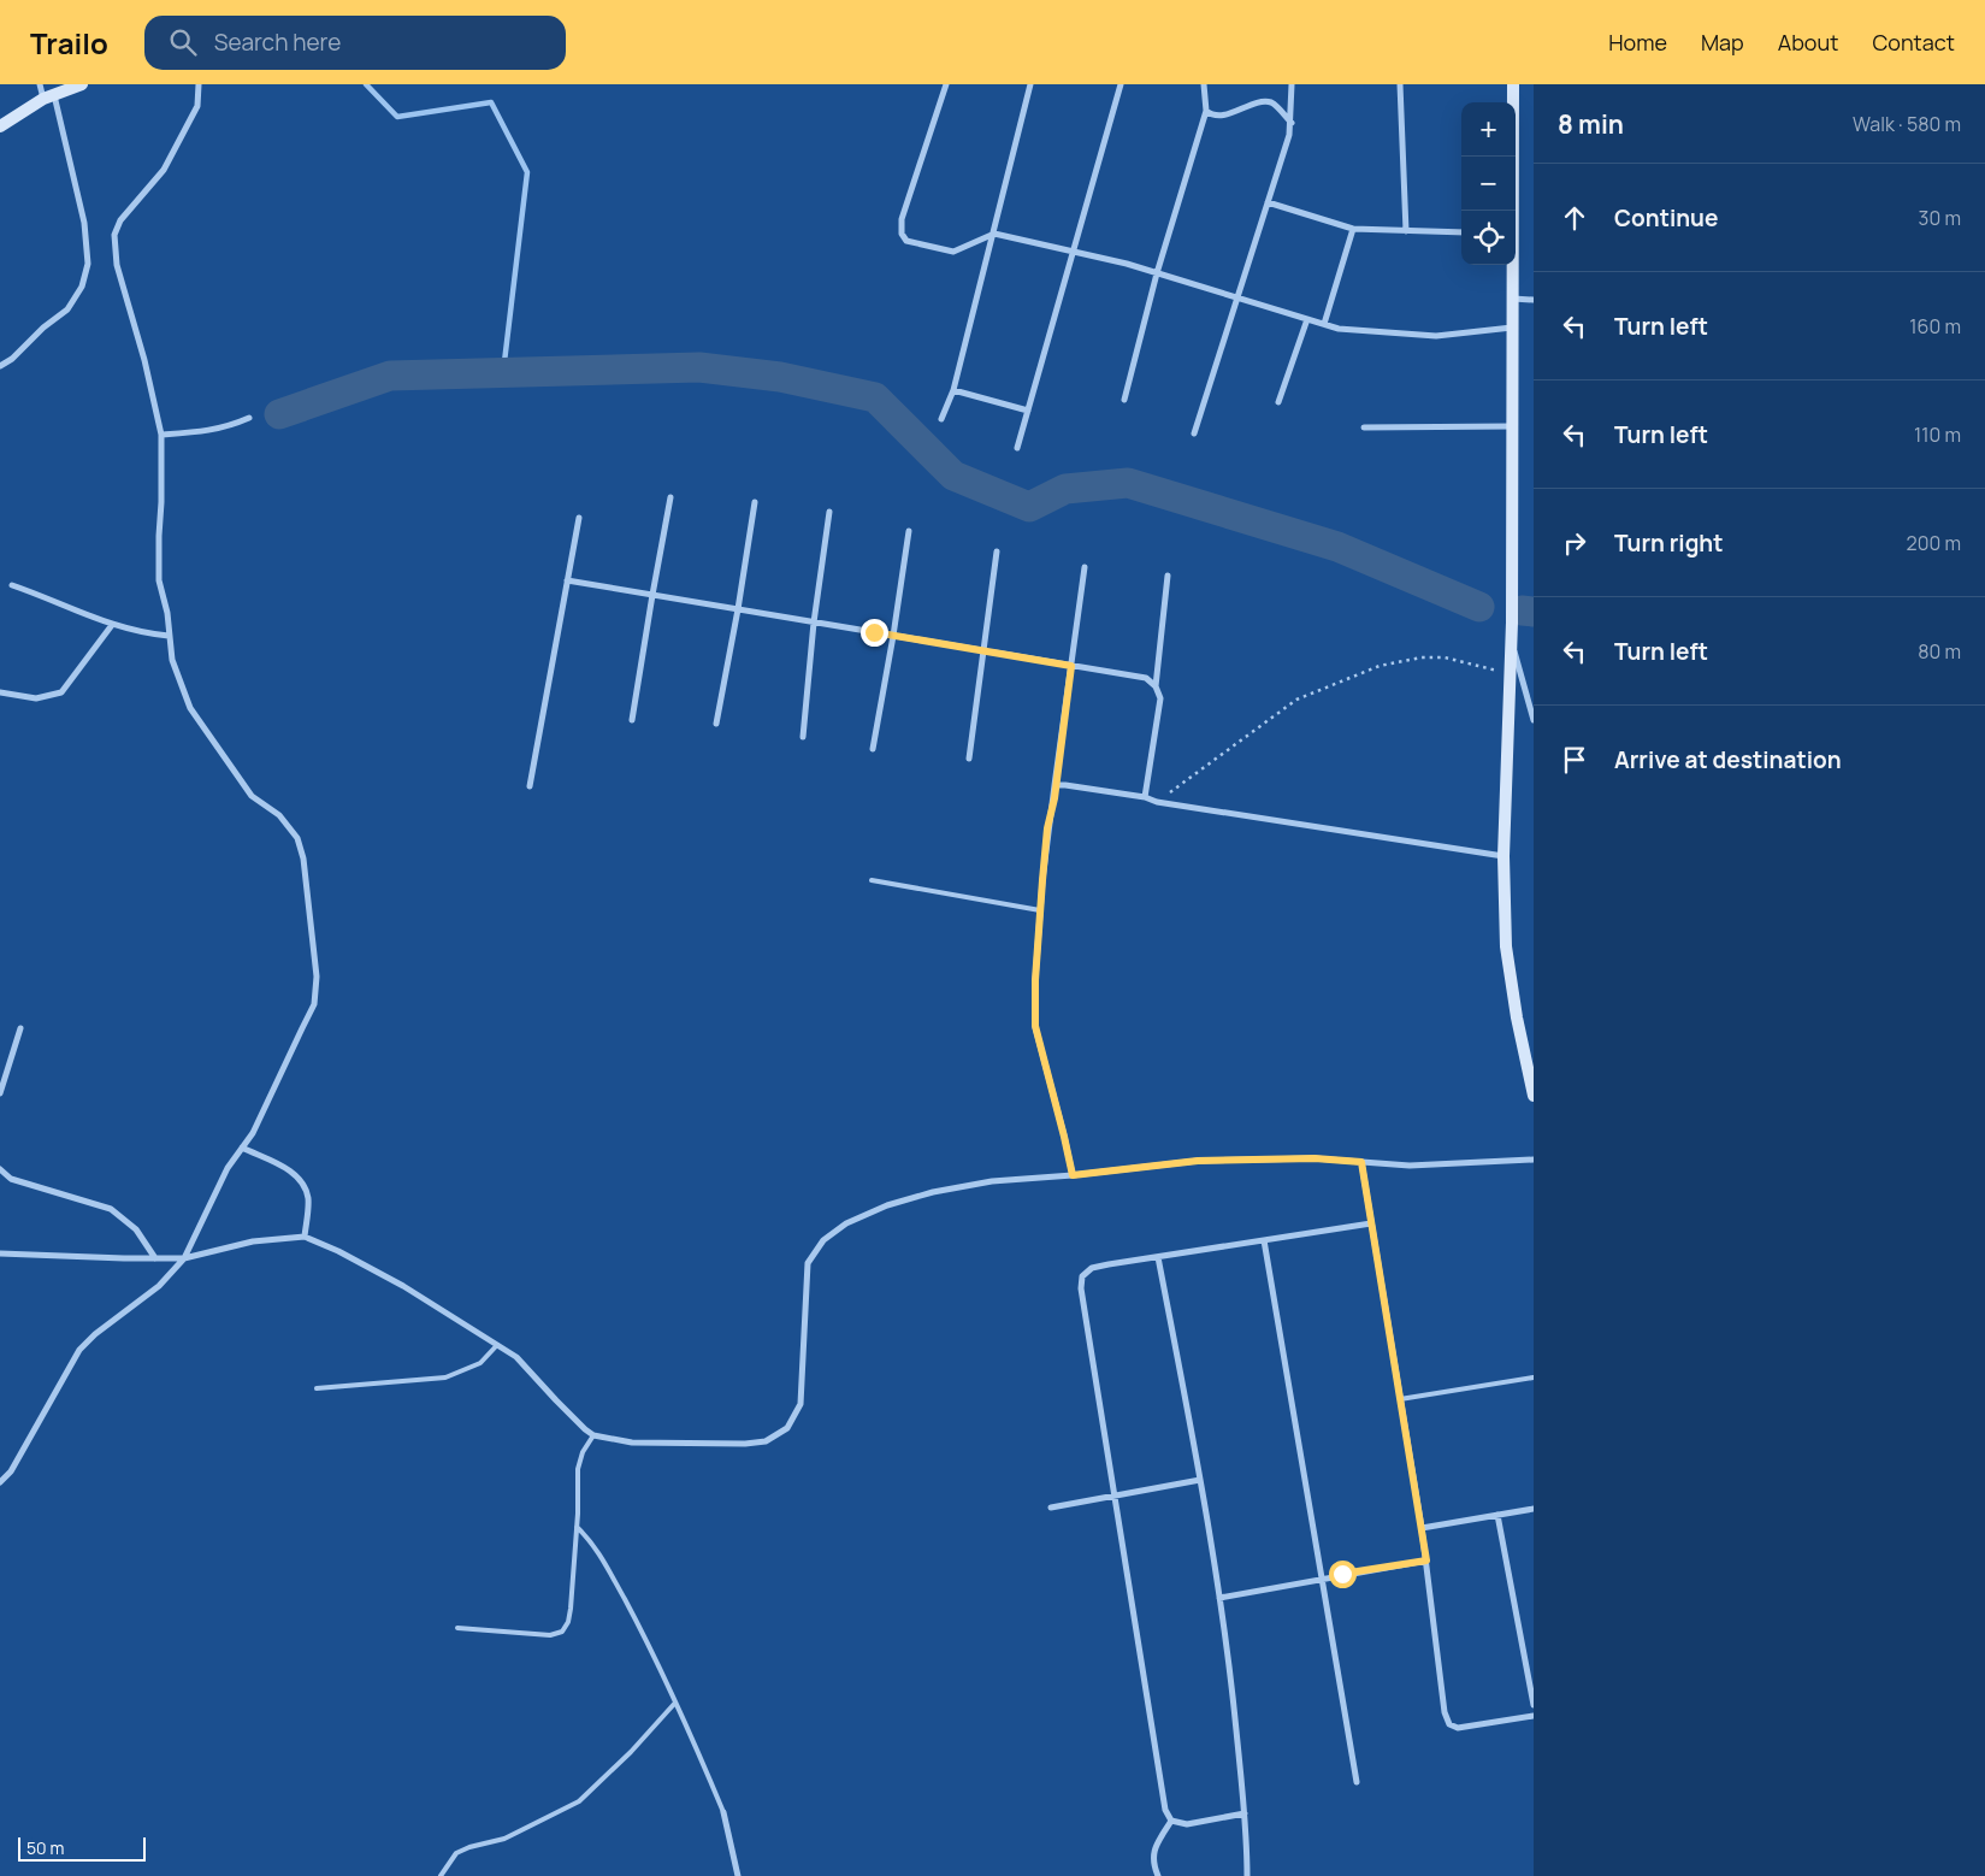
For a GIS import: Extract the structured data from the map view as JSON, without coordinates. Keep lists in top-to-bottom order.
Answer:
{
  "scale_bar": "50 m",
  "page": {
    "header": "Trailo",
    "search": "Search here",
    "nav": [
      "Home",
      "Map",
      "About",
      "Contact"
    ],
    "heading": ["8 min", "Walk · 580 m"],
    "map_buttons": ["+", "−"],
    "list": [
      ["Continue", "30 m"],
      ["Turn left", "160 m"],
      ["Turn left", "110 m"],
      ["Turn right", "200 m"],
      ["Turn left", "80 m"],
      "Arrive at destination"
    ],
    "scale": "50 m"
  }
}
